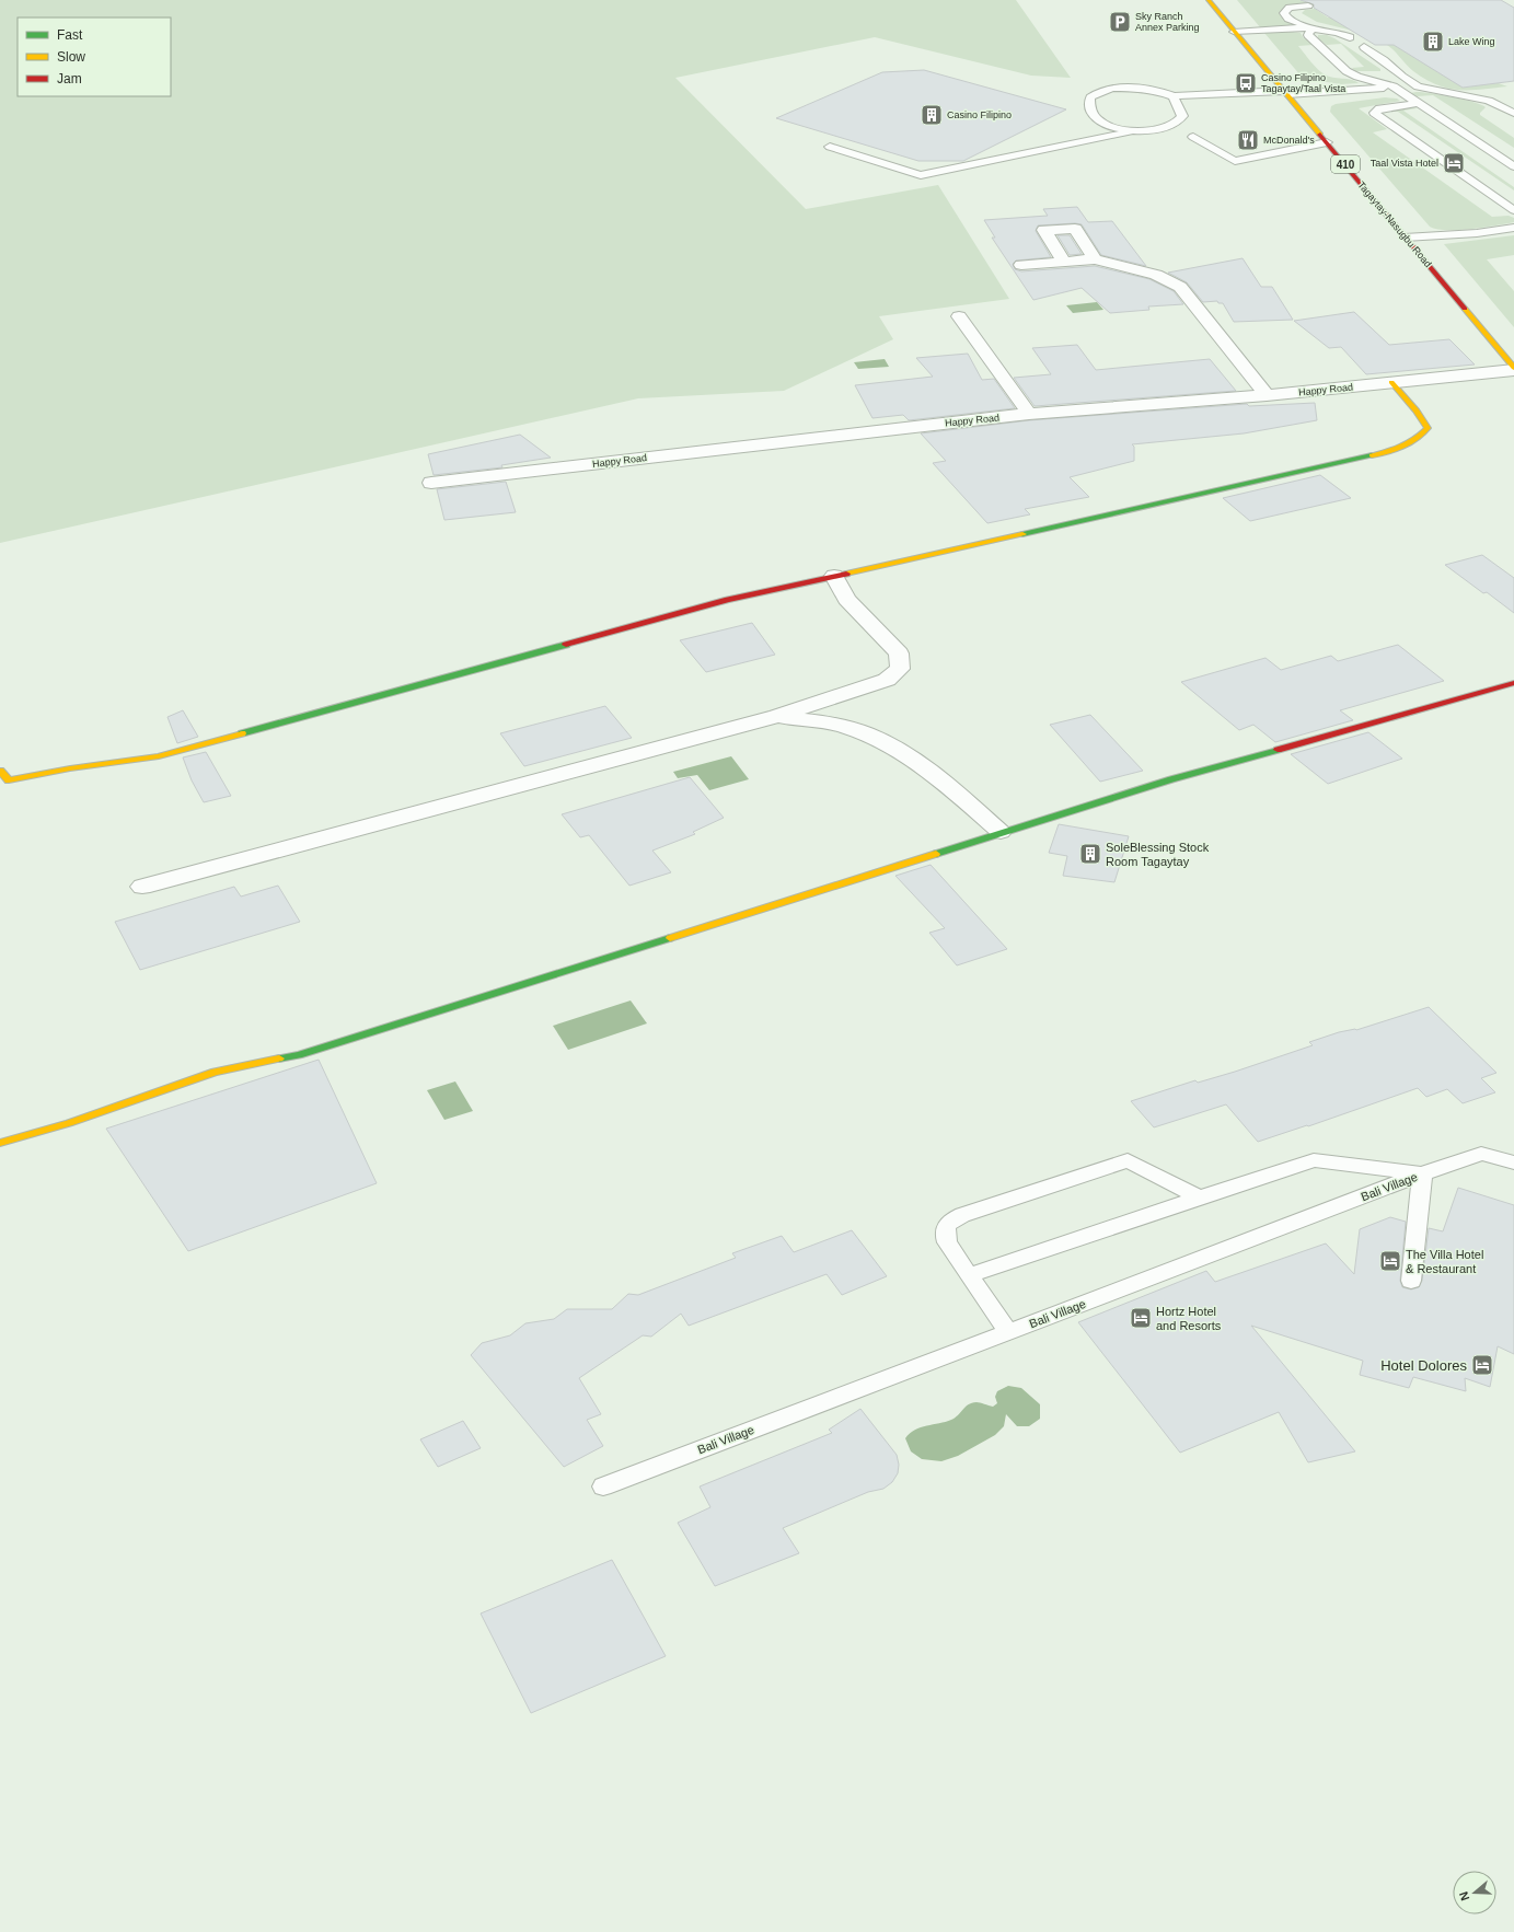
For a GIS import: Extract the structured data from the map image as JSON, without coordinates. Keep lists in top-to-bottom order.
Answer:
{
  "streets": {
    "street": ["410", "Tagaytay-Nasugbu Road", "Happy Road"],
    "lane": ["Bali Village"]
  },
  "crossings": [
    ["Tagaytay-Nasugbu Road", "Happy Road"]
  ],
  "places": {
    "parking": ["Sky Ranch Annex Parking"],
    "building": ["Lake Wing", "Casino Filipino", "SoleBlessing Stock Room Tagaytay"],
    "bus stop": ["Casino Filipino Tagaytay/Taal Vista"],
    "restaurant": ["McDonald's"],
    "hotel": [
      "Taal Vista Hotel",
      "The Villa Hotel & Restaurant",
      "Hortz Hotel and Resorts",
      "Hotel Dolores"
    ]
  },
  "legend": ["Fast", "Slow", "Jam"],
  "north": "left"
}
